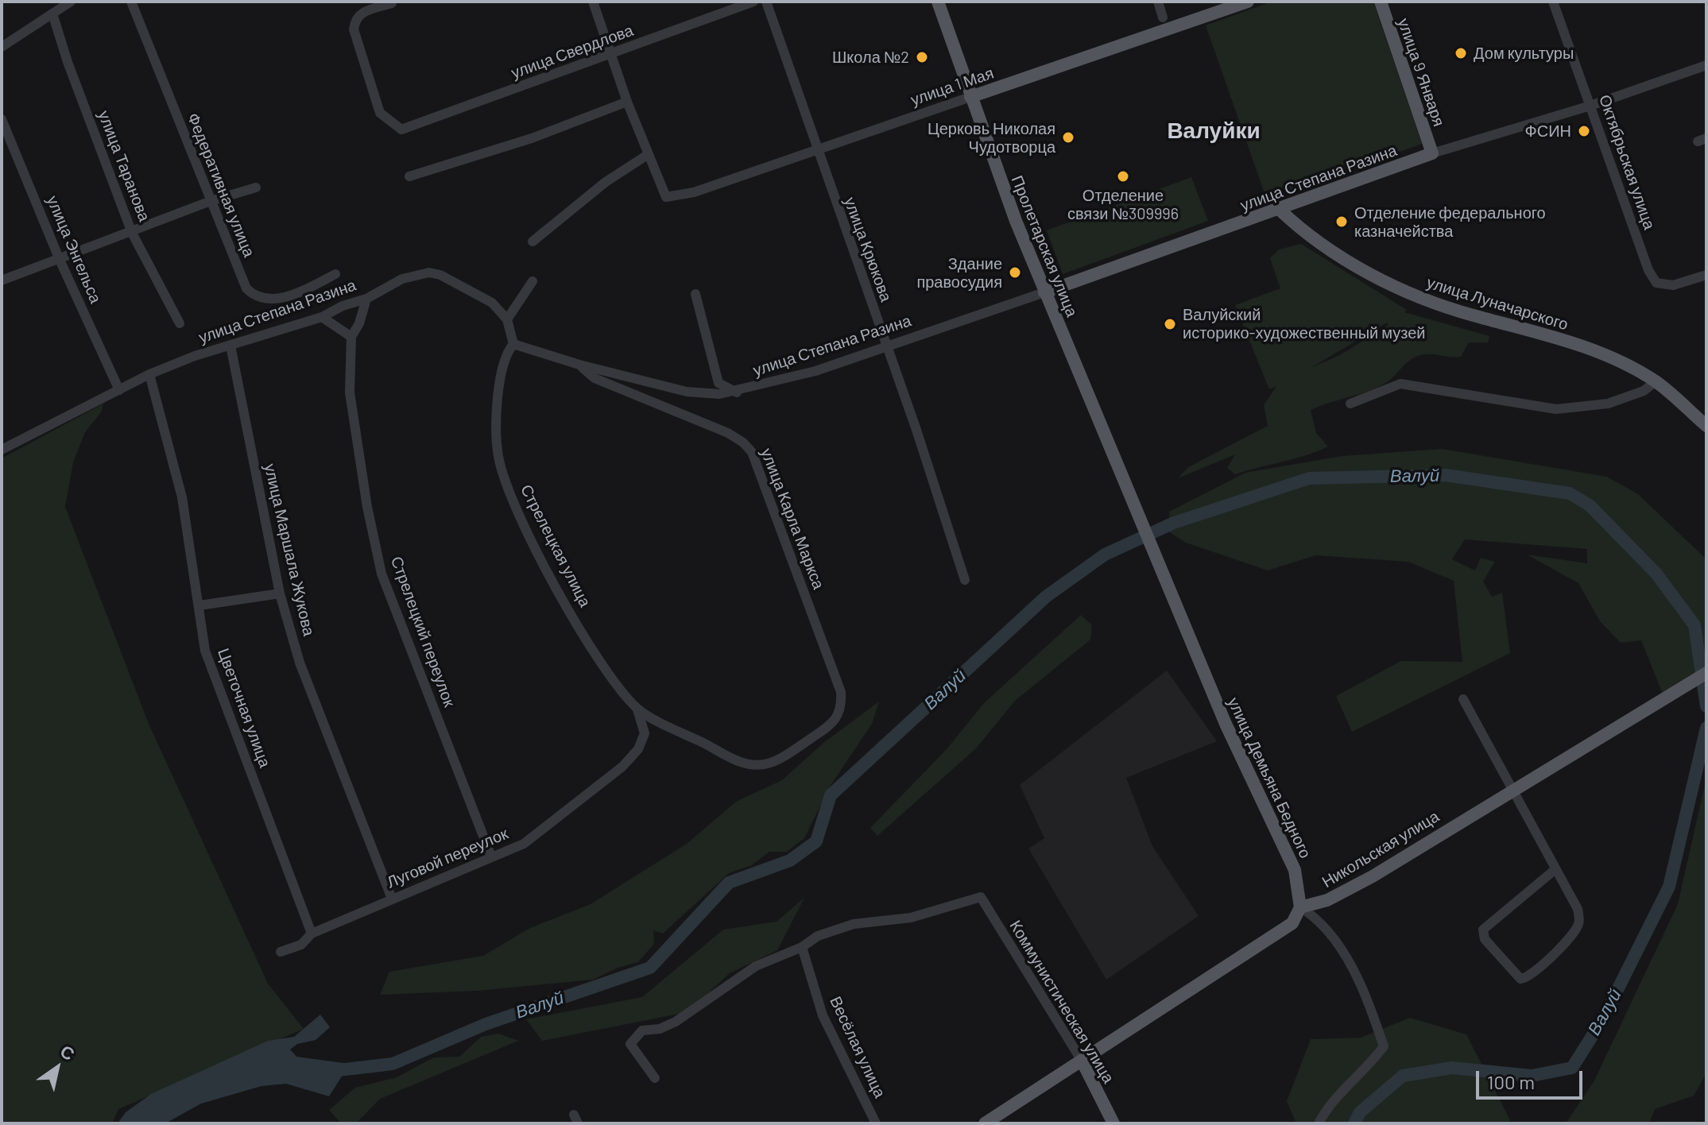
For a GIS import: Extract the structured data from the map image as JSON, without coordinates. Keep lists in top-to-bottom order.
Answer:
{
  "streets": {
    "main road": [
      "улица 9 Января",
      "улица 1 Мая",
      "улица Степана Разина",
      "Пролетарская улица",
      "улица Луначарского",
      "улица Демьяна Бедного",
      "Никольская улица",
      "Коммунистическая улица"
    ],
    "street": [
      "улица Свердлова",
      "Октябрьская улица",
      "улица Таранова",
      "Федеративная улица",
      "улица Энгельса",
      "улица Крюкова",
      "улица Карла Маркса",
      "Стрелецкая улица",
      "улица Маршала Жукова",
      "Стрелецкий переулок",
      "Цветочная улица",
      "Луговой переулок",
      "Весёлая улица"
    ]
  },
  "crossings": [
    ["улица 9 Января", "улица Степана Разина"],
    ["улица 1 Мая", "Пролетарская улица"],
    ["улица 1 Мая", "улица Крюкова"],
    ["Октябрьская улица", "улица Степана Разина"],
    ["улица Степана Разина", "Пролетарская улица"],
    ["улица Степана Разина", "улица Энгельса"],
    ["улица Степана Разина", "улица Крюкова"],
    ["улица Степана Разина", "улица Луначарского"],
    ["улица Степана Разина", "улица Карла Маркса"],
    ["улица Степана Разина", "Стрелецкая улица"],
    ["улица Степана Разина", "улица Маршала Жукова"],
    ["улица Степана Разина", "Стрелецкий переулок"],
    ["улица Степана Разина", "Цветочная улица"],
    ["Пролетарская улица", "улица Демьяна Бедного"],
    ["улица Карла Маркса", "Стрелецкая улица"],
    ["улица Карла Маркса", "Луговой переулок"],
    ["Стрелецкая улица", "Луговой переулок"],
    ["улица Маршала Жукова", "Луговой переулок"],
    ["Стрелецкий переулок", "Луговой переулок"],
    ["Цветочная улица", "Луговой переулок"],
    ["улица Демьяна Бедного", "Никольская улица"],
    ["Коммунистическая улица", "Весёлая улица"]
  ],
  "districts": ["Валуйки"],
  "water": ["Валуй"],
  "places": [
    "Дом культуры",
    "Школа №2",
    "ФСИН",
    "Церковь Николая Чудотворца",
    "Отделение связи №309996",
    "Отделение федерального казначейства",
    "Здание правосудия",
    "Валуйский историко-художественный музей"
  ],
  "scale_bar": "100 m",
  "north": "top right"
}
